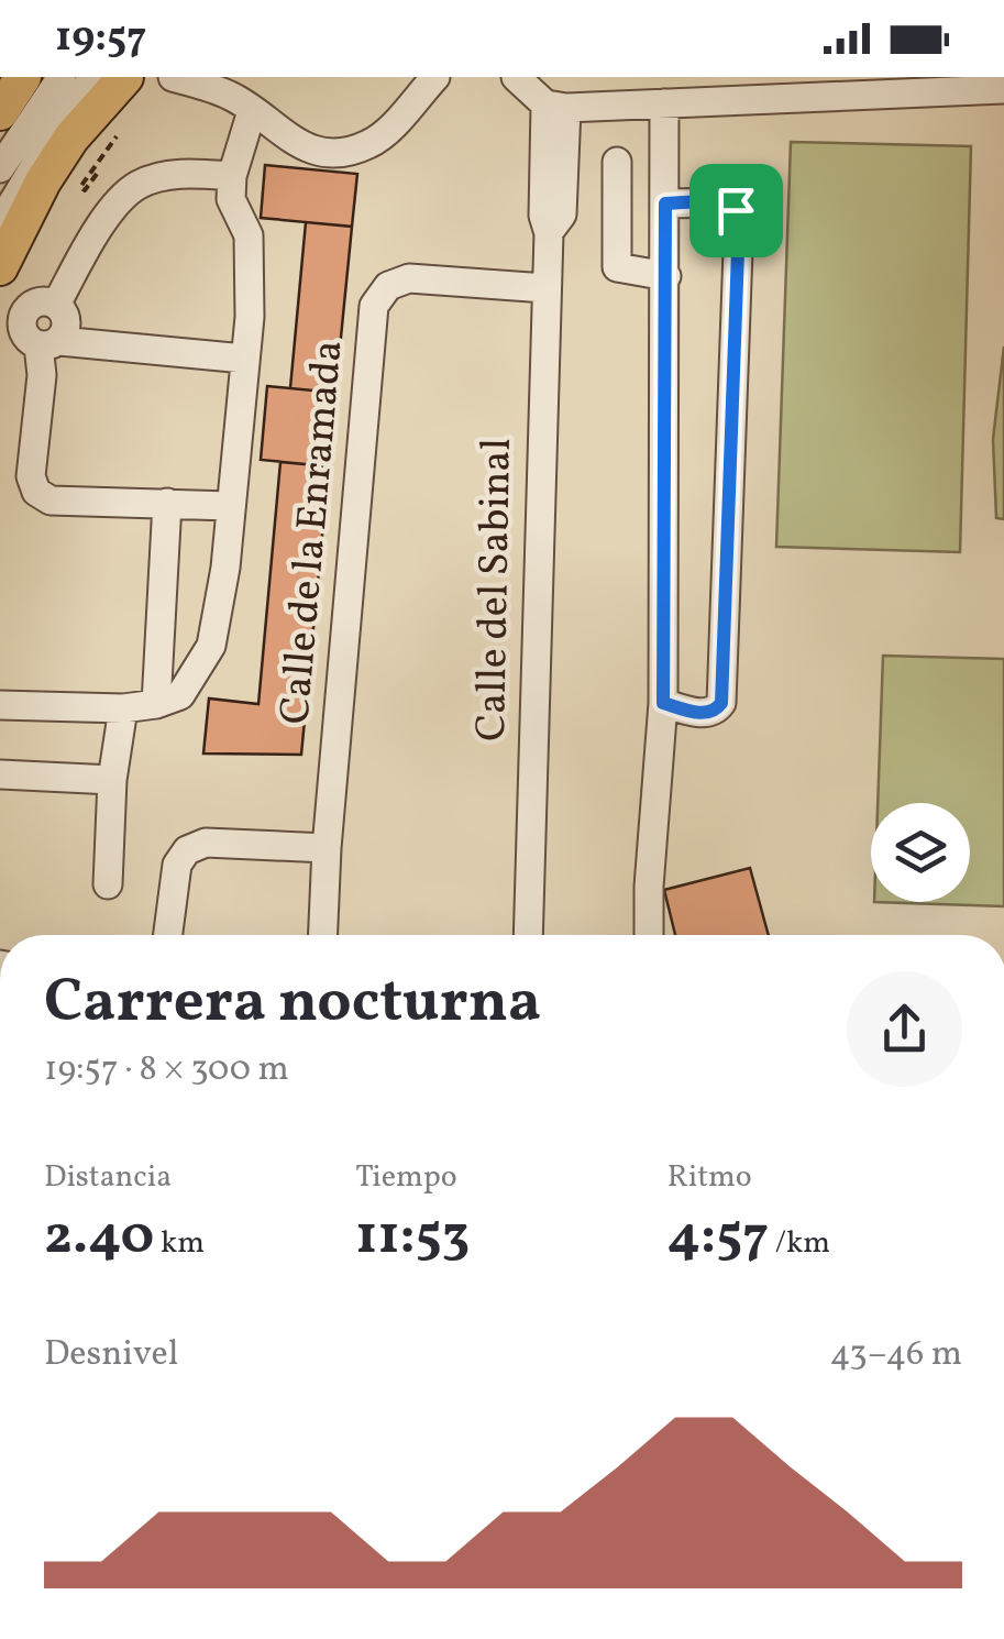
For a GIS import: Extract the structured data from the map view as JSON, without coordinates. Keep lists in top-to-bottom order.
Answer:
{
  "streets": {
    "street": ["Calle de la Enramada", "Calle del Sabinal"]
  },
  "crossings": [
    ["Calle de la Enramada", "Calle del Sabinal"]
  ],
  "page": {
    "status": "19:57",
    "heading": ["Carrera nocturna", "19:57 · 8 × 300 m"],
    "stats": [
      ["Distancia", "2.40 km"],
      ["Tiempo", "11:53"],
      ["Ritmo", "4:57 /km"]
    ],
    "chart": ["Desnivel", "43–46 m"]
  }
}
